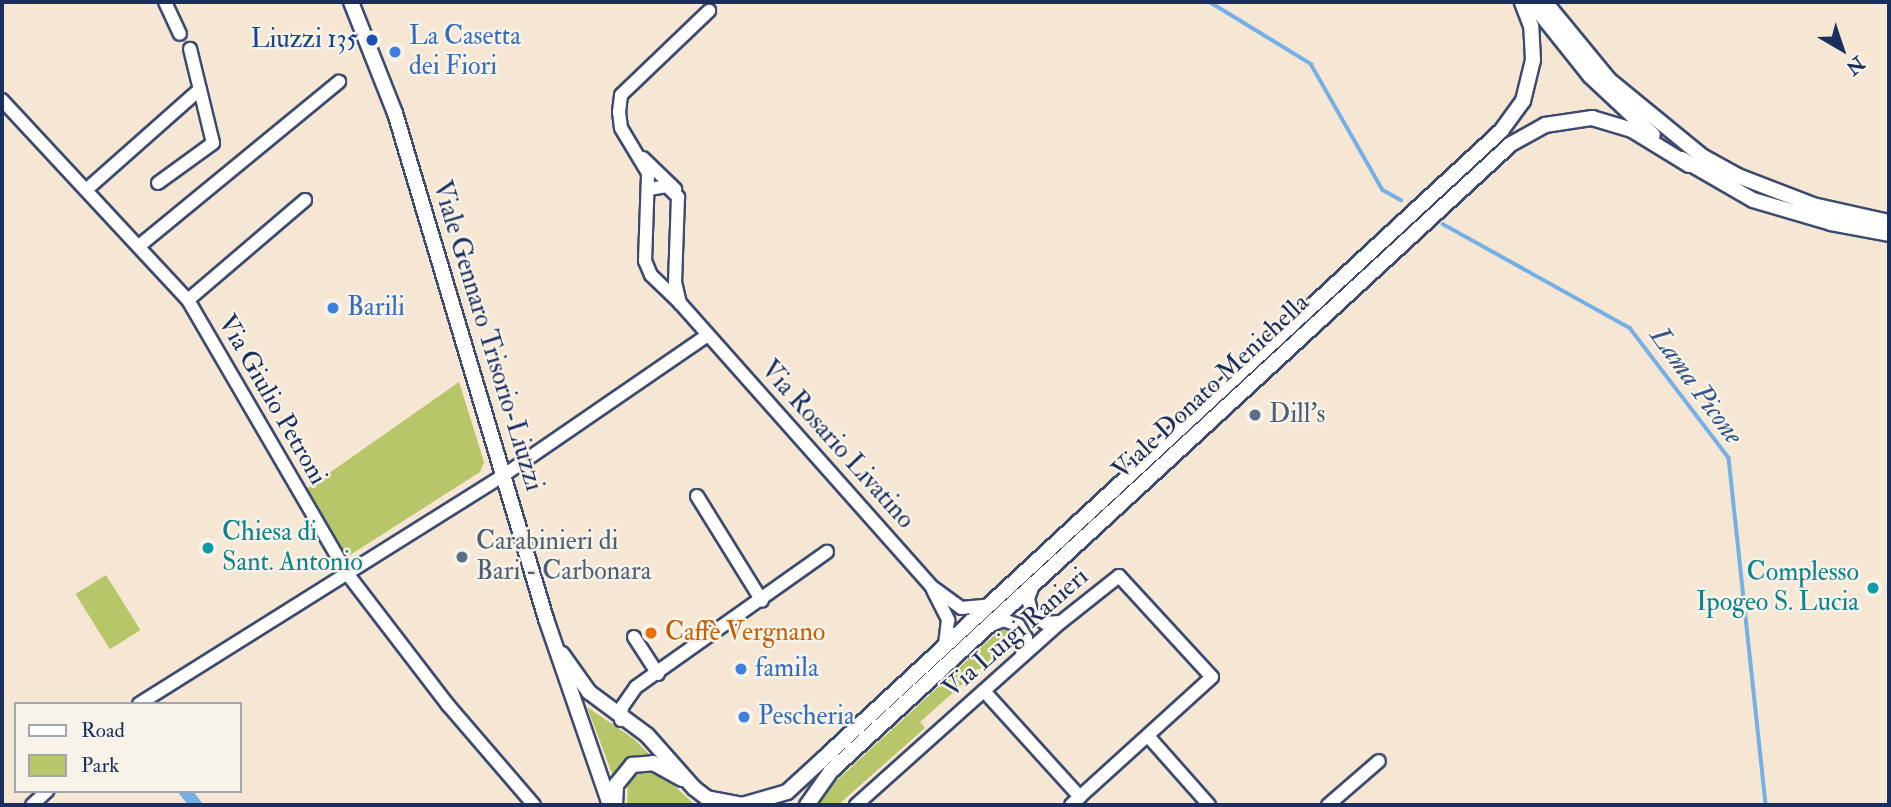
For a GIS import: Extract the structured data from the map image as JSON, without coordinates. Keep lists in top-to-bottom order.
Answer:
{
  "streets": {
    "main road": ["Viale Gennaro Trisorio-Liuzzi", "Viale Donato Menichella"],
    "street": ["Via Giulio Petroni", "Via Rosario Livatino", "Via Luigi Ranieri"]
  },
  "crossings": [
    ["Viale Gennaro Trisorio-Liuzzi", "Viale Donato Menichella"]
  ],
  "water": ["Lama Picone"],
  "places": [
    "Liuzzi 135",
    "La Casetta dei Fiori",
    "Barili",
    "Dill's",
    "Chiesa di Sant. Antonio",
    "Carabinieri di Bari - Carbonara",
    "Complesso Ipogeo S. Lucia",
    "Caffè Vergnano",
    "famila",
    "Pescheria"
  ],
  "legend": ["Road", "Park"],
  "north": "bottom right"
}
